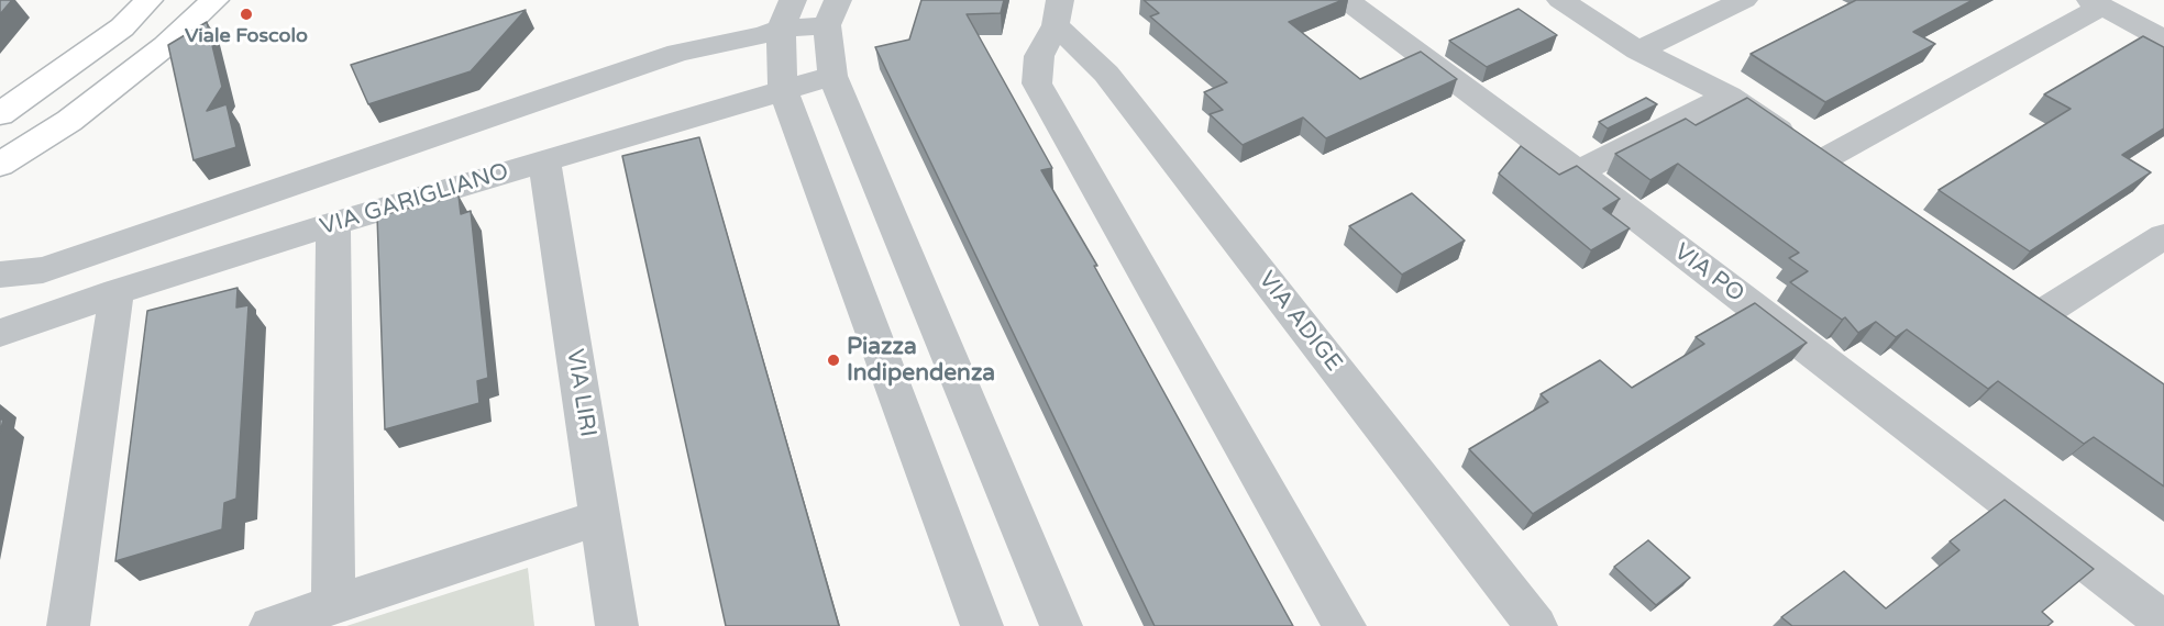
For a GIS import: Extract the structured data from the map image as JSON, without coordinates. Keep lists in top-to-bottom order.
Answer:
{
  "streets": {
    "street": [
      "VIA GARIGLIANO",
      "VIA PO",
      "VIA ADIGE",
      "VIA LIRI"
    ]
  },
  "crossings": [
    ["VIA GARIGLIANO", "VIA LIRI"]
  ],
  "places": ["Viale Foscolo", "Piazza Indipendenza"]
}
